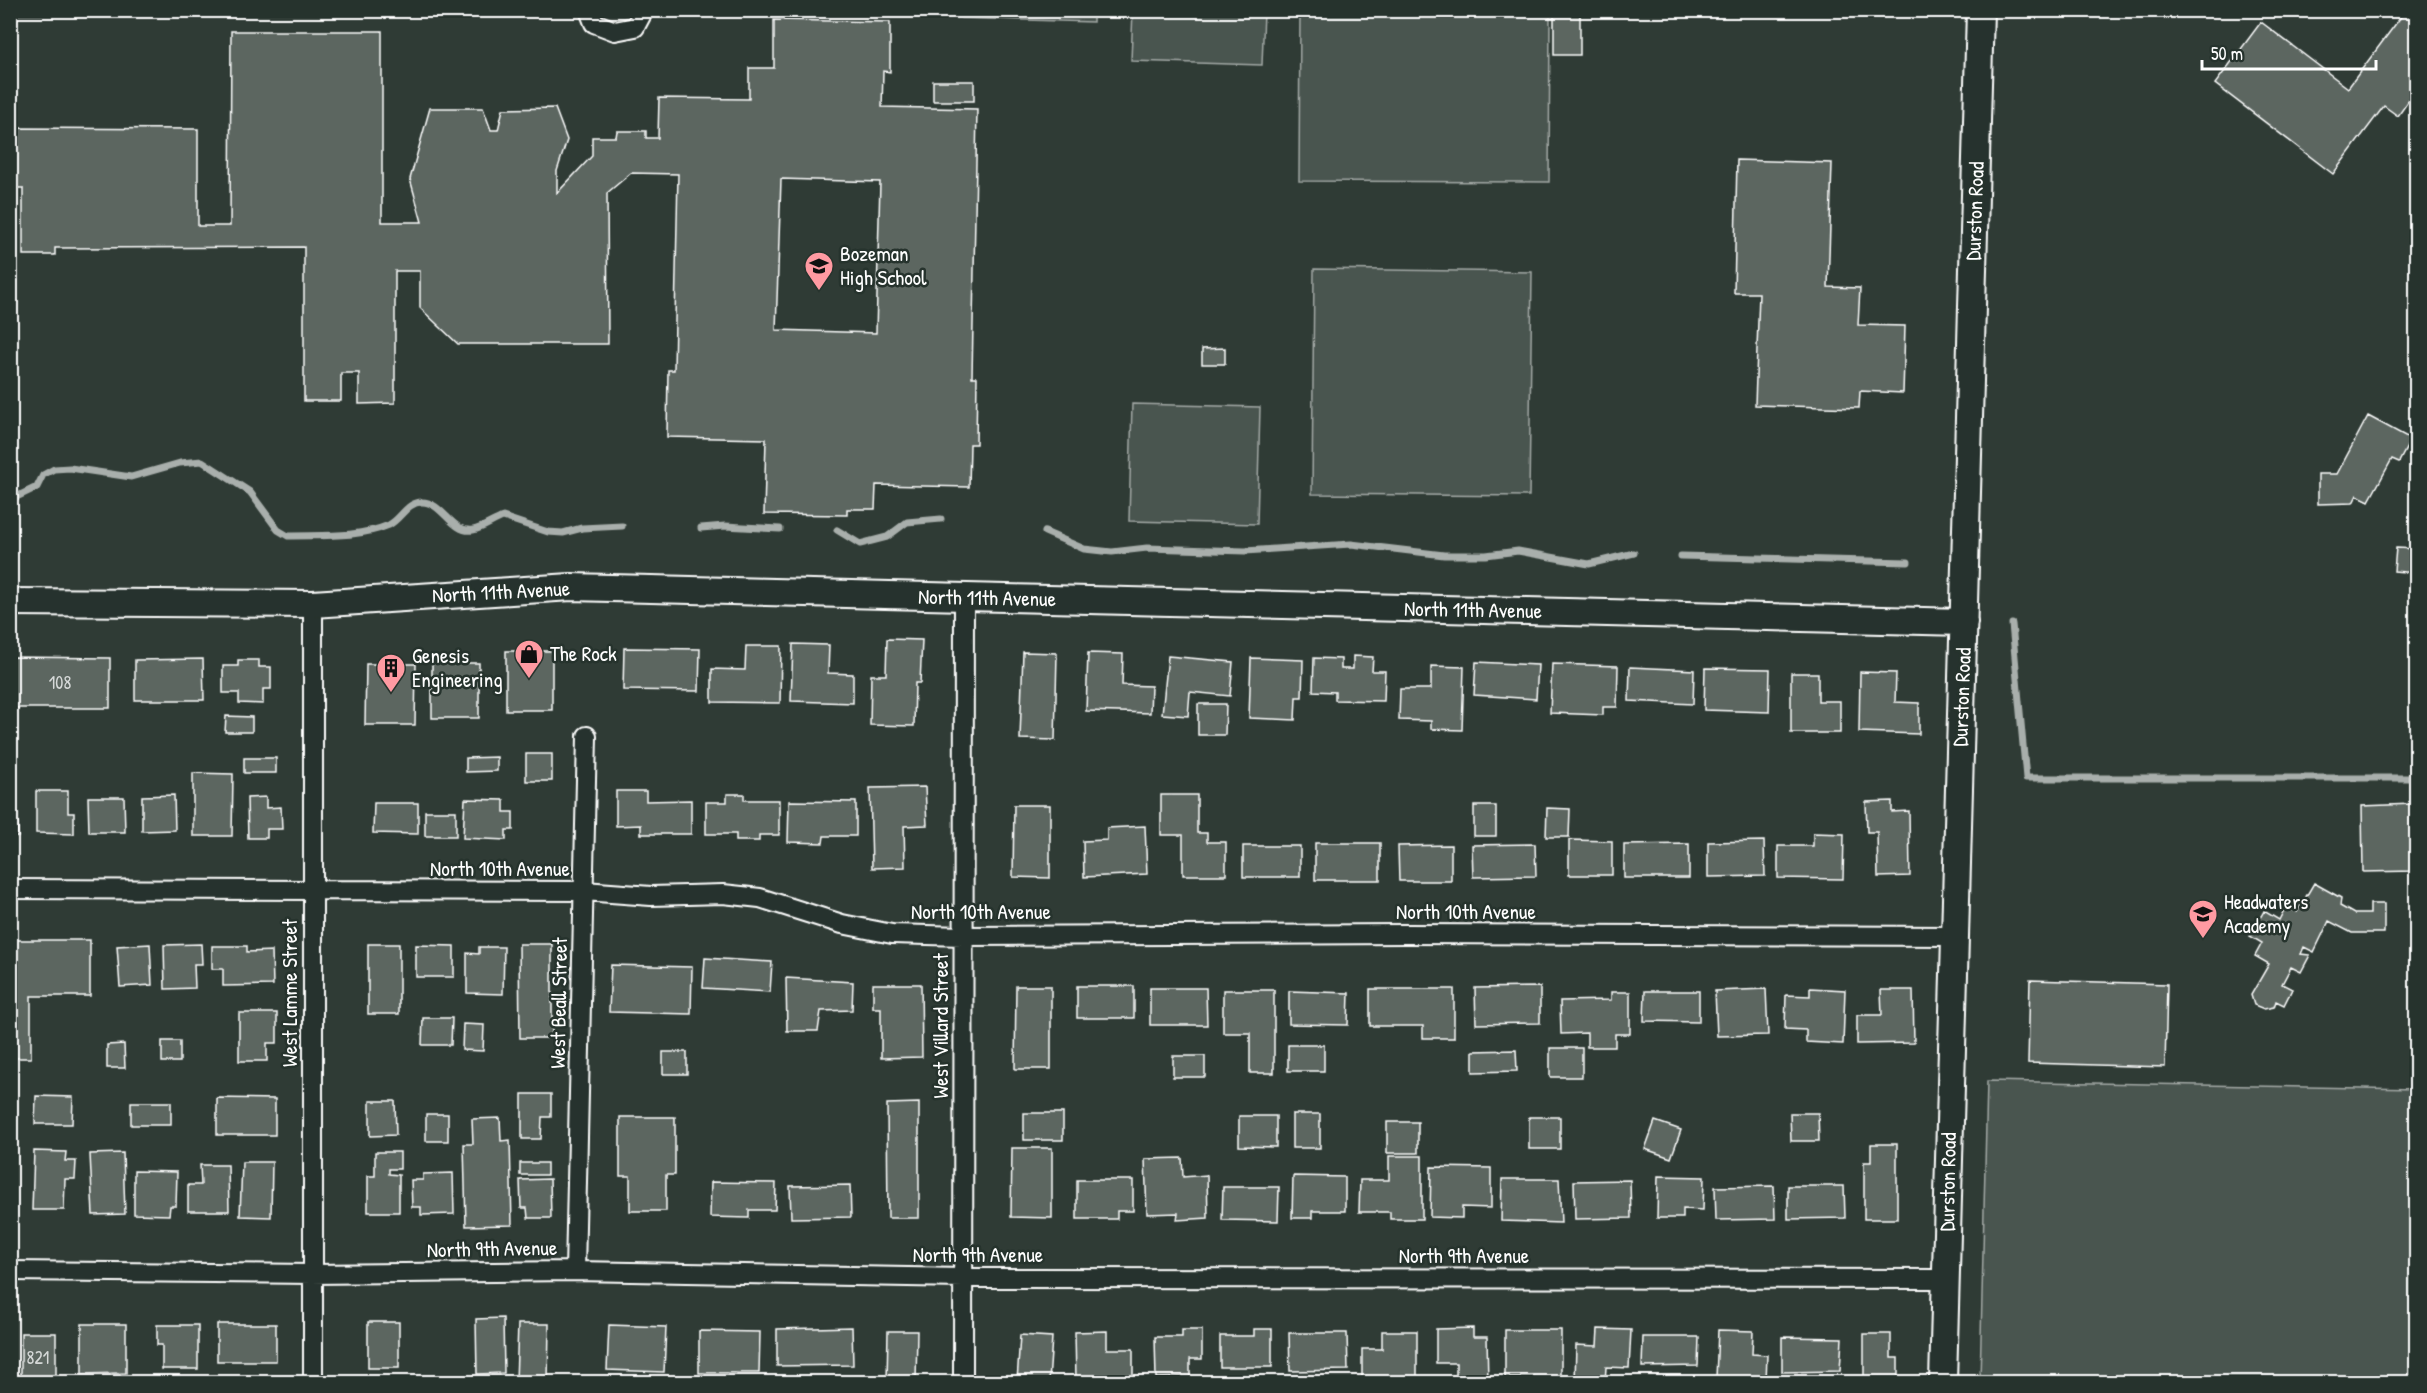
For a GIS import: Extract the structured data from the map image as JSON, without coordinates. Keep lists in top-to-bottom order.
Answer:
{
  "streets": {
    "street": [
      "Durston Road",
      "North 11th Avenue",
      "North 10th Avenue",
      "West Lamme Street",
      "West Beall Street",
      "West Villard Street",
      "North 9th Avenue"
    ]
  },
  "crossings": [
    ["Durston Road", "North 11th Avenue"],
    ["Durston Road", "North 10th Avenue"],
    ["Durston Road", "North 9th Avenue"],
    ["North 11th Avenue", "West Lamme Street"],
    ["North 11th Avenue", "West Villard Street"],
    ["North 10th Avenue", "West Lamme Street"],
    ["North 10th Avenue", "West Beall Street"],
    ["North 10th Avenue", "West Villard Street"],
    ["West Lamme Street", "North 9th Avenue"],
    ["West Beall Street", "North 9th Avenue"],
    ["West Villard Street", "North 9th Avenue"]
  ],
  "places": {
    "school or university": ["Bozeman High School", "Headwaters Academy"],
    "shop": ["The Rock"],
    "building": ["Genesis Engineering"]
  },
  "house_numbers": ["108", "821"],
  "scale_bar": "50 m"
}
